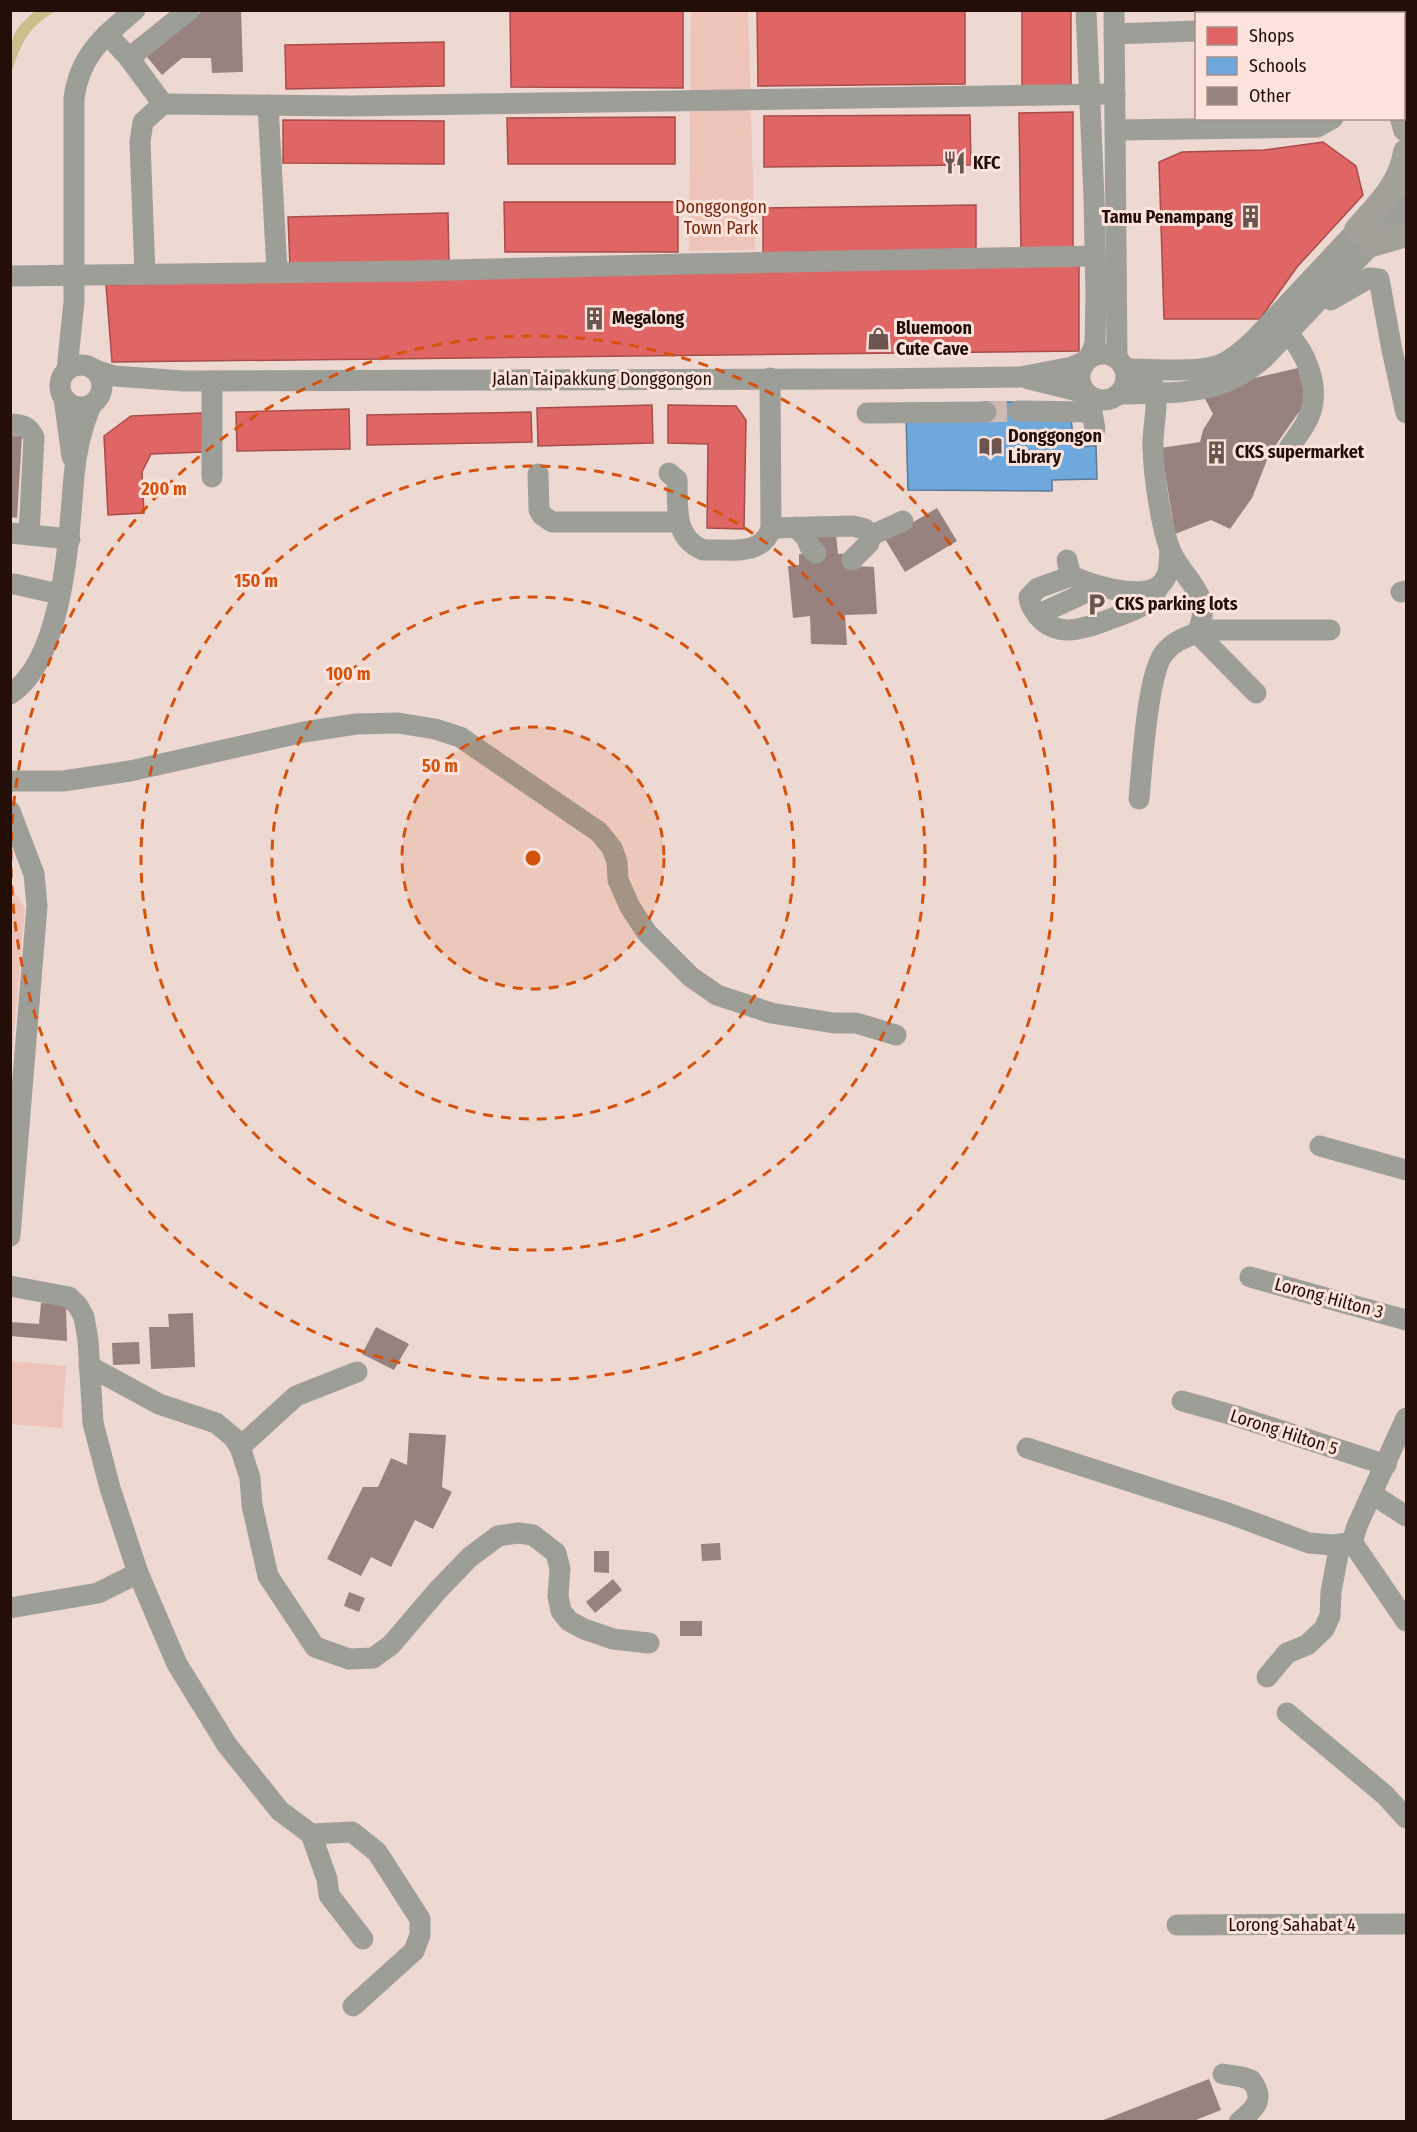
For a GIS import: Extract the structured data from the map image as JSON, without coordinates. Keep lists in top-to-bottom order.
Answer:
{
  "streets": {
    "street": [
      "Jalan Taipakkung Donggongon",
      "Lorong Hilton 3",
      "Lorong Hilton 5",
      "Lorong Sahabat 4"
    ]
  },
  "parks": ["Donggongon Town Park"],
  "places": {
    "restaurant": ["KFC"],
    "building": ["Tamu Penampang", "Megalong", "CKS supermarket"],
    "shop": ["Bluemoon Cute Cave"],
    "library": ["Donggongon Library"],
    "parking": ["CKS parking lots"]
  },
  "legend": ["Shops", "Schools", "Other"],
  "rings": [
    "200 m",
    "150 m",
    "100 m",
    "50 m"
  ]
}
